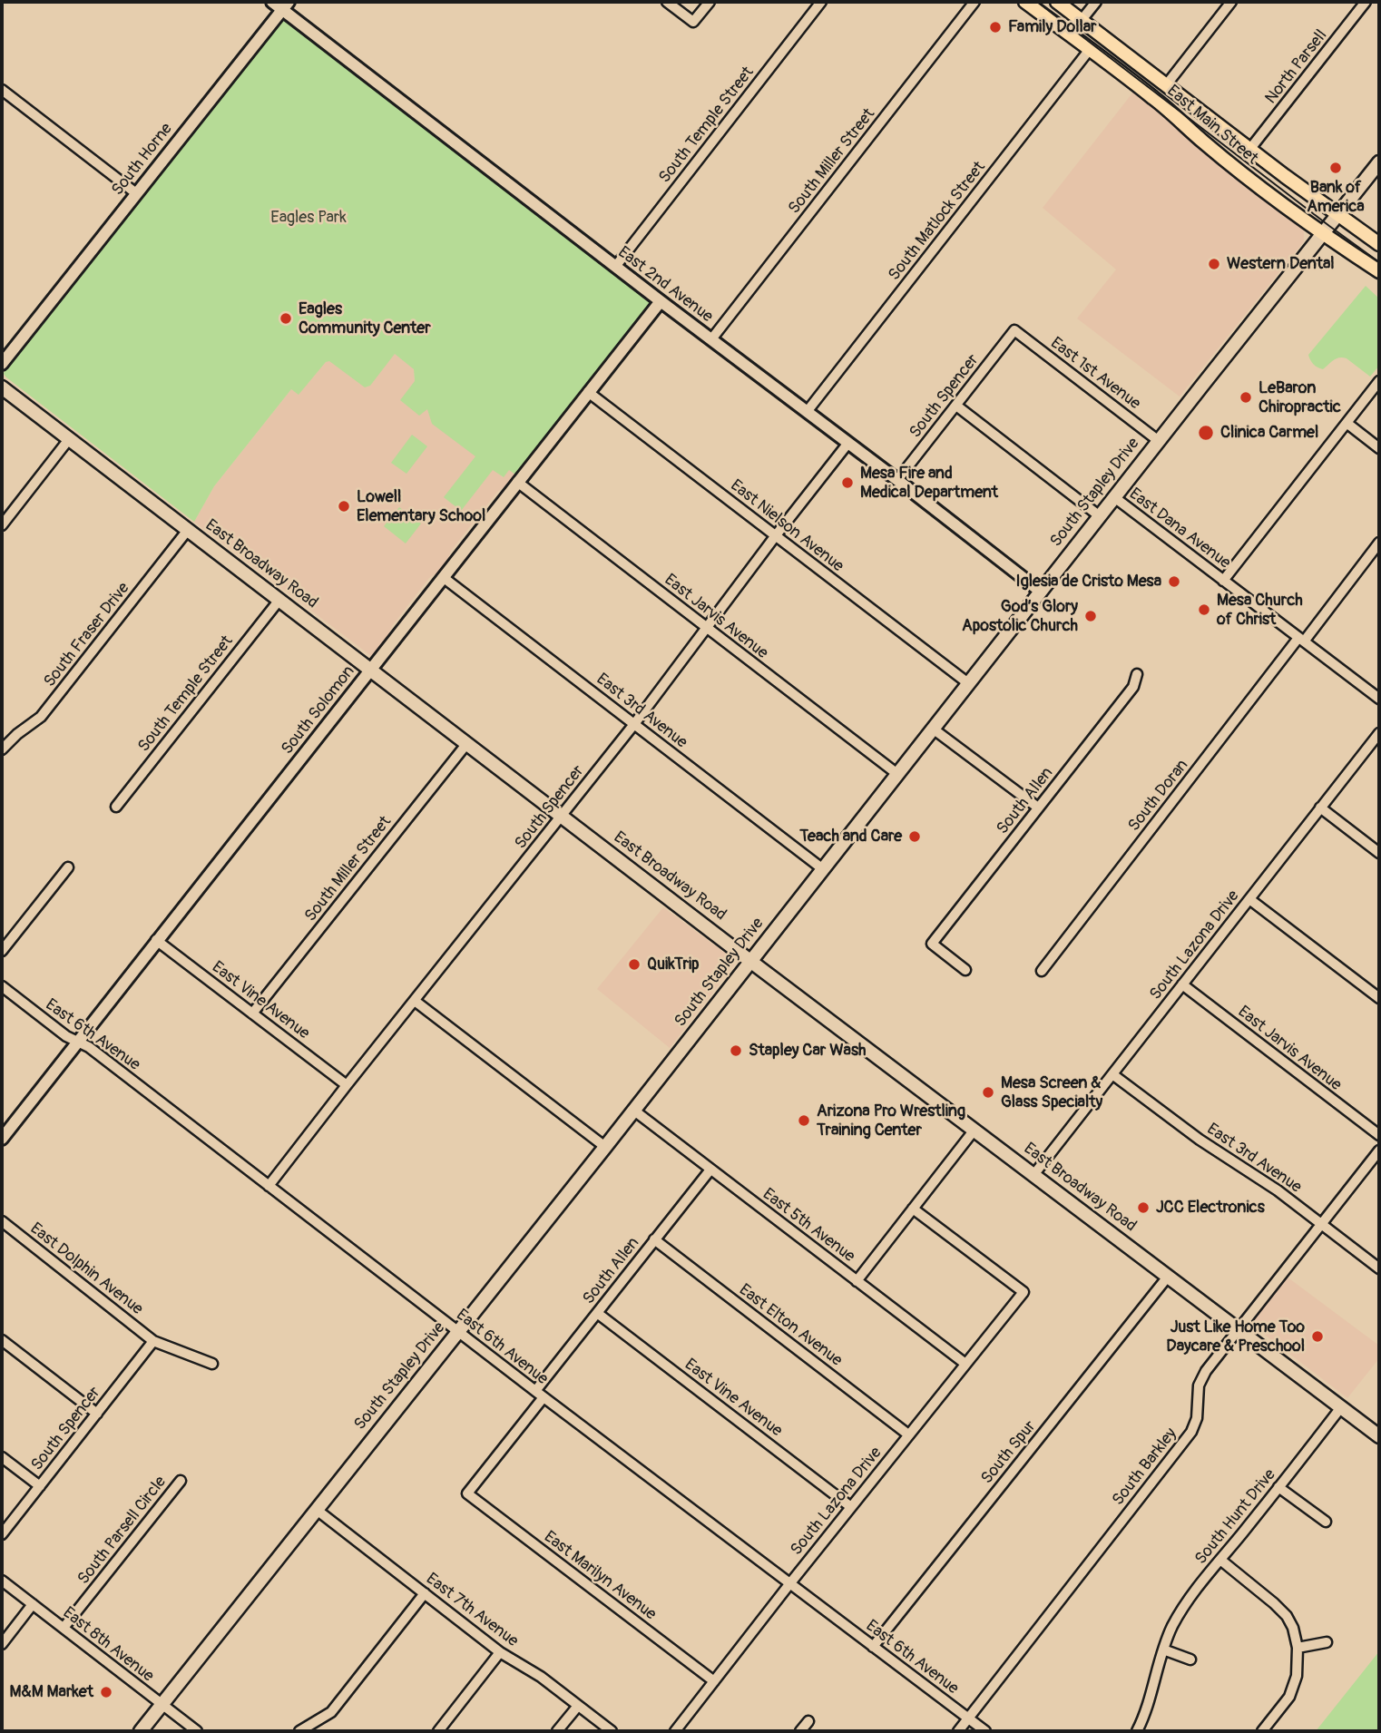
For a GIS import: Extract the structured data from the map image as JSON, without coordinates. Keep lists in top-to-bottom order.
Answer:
{
  "streets": {
    "main road": ["East Main Street", "South Stapley Drive", "East Broadway Road"],
    "street": [
      "North Parsell",
      "South Temple Street",
      "South Horne",
      "South Miller Street",
      "South Matlock Street",
      "East 2nd Avenue",
      "East 1st Avenue",
      "South Spencer",
      "East Nielson Avenue",
      "East Dana Avenue",
      "East Jarvis Avenue",
      "South Fraser Drive",
      "South Solomon",
      "East 3rd Avenue",
      "South Doran",
      "South Allen",
      "South Lazona Drive",
      "East Vine Avenue",
      "East 6th Avenue",
      "East 5th Avenue",
      "East Dolphin Avenue",
      "East Elton Avenue",
      "South Spur",
      "South Barkley",
      "South Hunt Drive",
      "South Parsell Circle",
      "East Marilyn Avenue",
      "East 7th Avenue",
      "East 8th Avenue"
    ]
  },
  "crossings": [
    ["North Parsell", "East Main Street"],
    ["South Temple Street", "East 2nd Avenue"],
    ["South Temple Street", "East Broadway Road"],
    ["East Main Street", "South Matlock Street"],
    ["East Main Street", "South Stapley Drive"],
    ["South Horne", "East 2nd Avenue"],
    ["South Miller Street", "East 2nd Avenue"],
    ["South Miller Street", "East Broadway Road"],
    ["South Miller Street", "East Vine Avenue"],
    ["South Matlock Street", "East 2nd Avenue"],
    ["East 2nd Avenue", "South Spencer"],
    ["East 2nd Avenue", "South Stapley Drive"],
    ["East 2nd Avenue", "South Solomon"],
    ["East 1st Avenue", "South Spencer"],
    ["East 1st Avenue", "South Stapley Drive"],
    ["South Spencer", "East Nielson Avenue"],
    ["South Spencer", "East Broadway Road"],
    ["South Spencer", "East Jarvis Avenue"],
    ["South Spencer", "East 3rd Avenue"],
    ["South Spencer", "East Vine Avenue"],
    ["South Spencer", "East 6th Avenue"],
    ["South Spencer", "East Dolphin Avenue"],
    ["South Stapley Drive", "East Nielson Avenue"],
    ["South Stapley Drive", "East Dana Avenue"],
    ["South Stapley Drive", "East Broadway Road"],
    ["South Stapley Drive", "East Jarvis Avenue"],
    ["South Stapley Drive", "East 3rd Avenue"],
    ["South Stapley Drive", "East 6th Avenue"],
    ["South Stapley Drive", "East 5th Avenue"],
    ["South Stapley Drive", "East 7th Avenue"],
    ["South Stapley Drive", "East 8th Avenue"],
    ["East Nielson Avenue", "South Solomon"],
    ["East Dana Avenue", "South Doran"],
    ["East Broadway Road", "South Fraser Drive"],
    ["East Broadway Road", "South Solomon"],
    ["East Broadway Road", "South Lazona Drive"],
    ["East Broadway Road", "South Spur"],
    ["East Broadway Road", "South Barkley"],
    ["East Broadway Road", "South Hunt Drive"],
    ["East Jarvis Avenue", "South Solomon"],
    ["East Jarvis Avenue", "South Lazona Drive"],
    ["South Solomon", "East 3rd Avenue"],
    ["South Solomon", "East Vine Avenue"],
    ["South Solomon", "East 6th Avenue"],
    ["East 3rd Avenue", "South Lazona Drive"],
    ["East 3rd Avenue", "South Barkley"],
    ["South Allen", "East Vine Avenue"],
    ["South Allen", "East 6th Avenue"],
    ["South Allen", "East 5th Avenue"],
    ["South Allen", "East Elton Avenue"],
    ["South Lazona Drive", "East Vine Avenue"],
    ["South Lazona Drive", "East 6th Avenue"],
    ["South Lazona Drive", "East 5th Avenue"],
    ["South Lazona Drive", "East Elton Avenue"],
    ["South Lazona Drive", "East Marilyn Avenue"],
    ["East 6th Avenue", "South Spur"],
    ["East 6th Avenue", "South Barkley"],
    ["East 6th Avenue", "East Marilyn Avenue"],
    ["South Parsell Circle", "East 8th Avenue"]
  ],
  "parks": ["Eagles Park"],
  "places": [
    "Family Dollar",
    "Bank of America",
    "Western Dental",
    "Eagles Community Center",
    "LeBaron Chiropractic",
    "Clinica Carmel",
    "Mesa Fire and Medical Department",
    "Lowell Elementary School",
    "Iglesia de Cristo Mesa",
    "Mesa Church of Christ",
    "God’s Glory Apostolic Church",
    "Teach and Care",
    "QuikTrip",
    "Stapley Car Wash",
    "Mesa Screen & Glass Specialty",
    "Arizona Pro Wrestling Training Center",
    "JCC Electronics",
    "Just Like Home Too Daycare & Preschool",
    "M&M Market"
  ]
}
